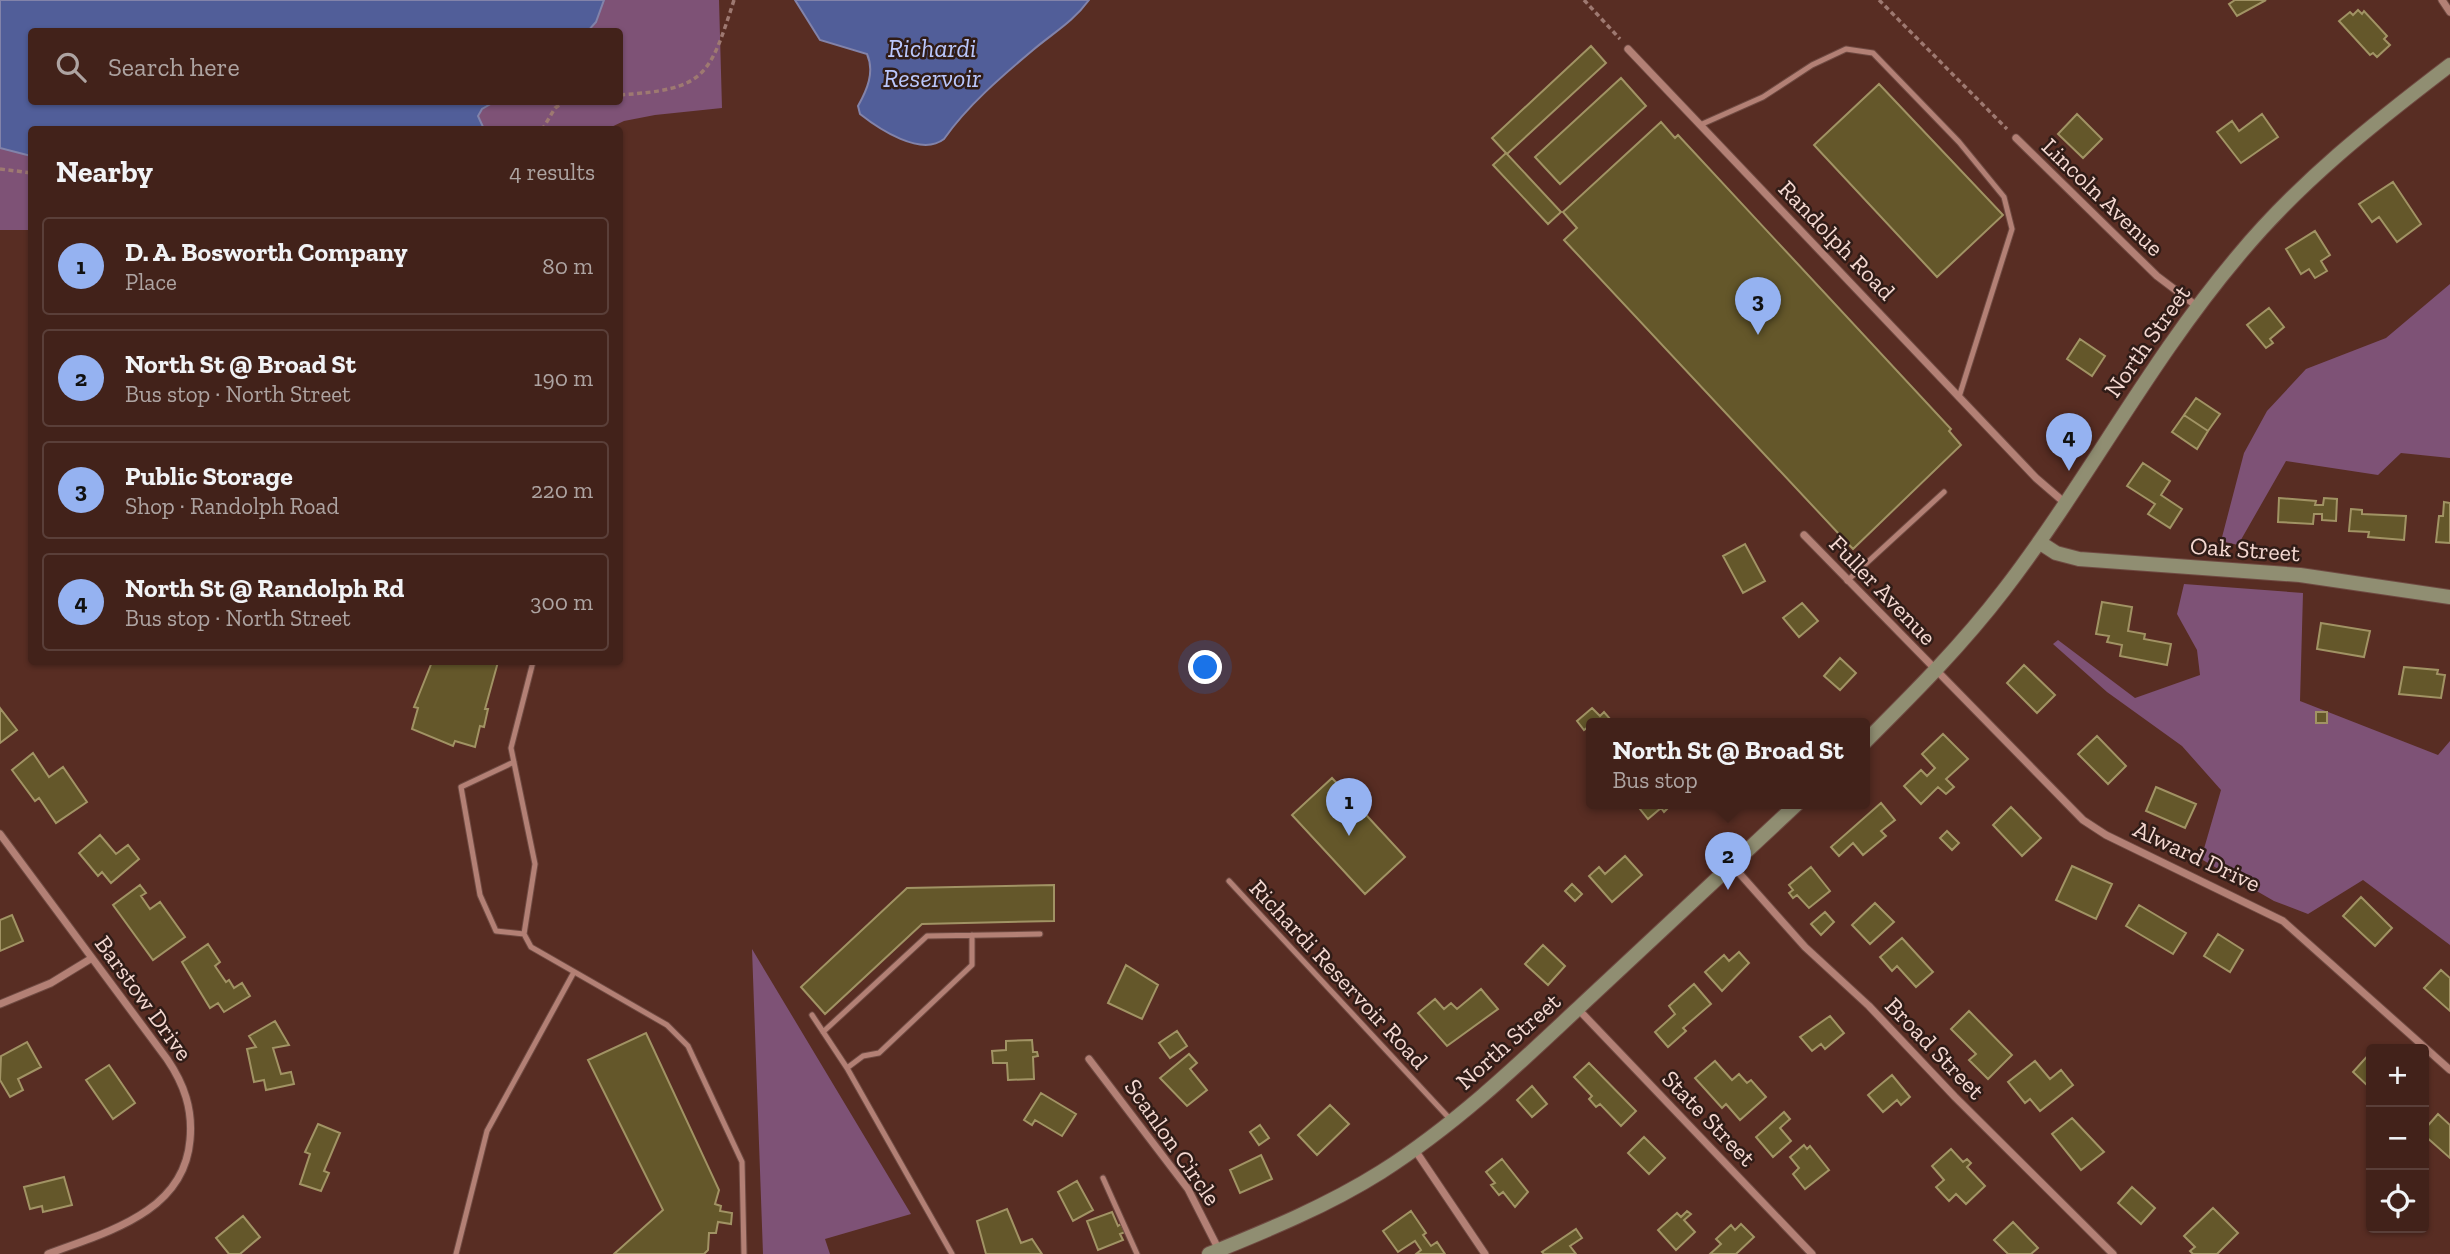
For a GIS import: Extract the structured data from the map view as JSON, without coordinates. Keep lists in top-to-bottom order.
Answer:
{
  "streets": {
    "main road": ["North Street", "Oak Street"],
    "street": [
      "Lincoln Avenue",
      "Randolph Road",
      "Fuller Avenue",
      "Alward Drive",
      "Barstow Drive",
      "Broad Street",
      "State Street",
      "Scanlon Circle"
    ],
    "lane": ["Richardi Reservoir Road"]
  },
  "crossings": [
    ["Lincoln Avenue", "North Street"],
    ["Randolph Road", "North Street"],
    ["North Street", "Oak Street"],
    ["North Street", "Fuller Avenue"],
    ["North Street", "Alward Drive"],
    ["North Street", "Richardi Reservoir Road"],
    ["North Street", "Broad Street"],
    ["North Street", "State Street"],
    ["North Street", "Scanlon Circle"],
    ["Fuller Avenue", "Alward Drive"]
  ],
  "water": ["Richardi Reservoir"],
  "page": {
    "search": "Search here",
    "heading": ["Nearby", "4 results"],
    "list": [
      {
        "mark": "1",
        "name": "D. A. Bosworth Company",
        "note": "Place",
        "value": "80 m"
      },
      {
        "mark": "2",
        "name": "North St @ Broad St",
        "note": "Bus stop · North Street",
        "value": "190 m"
      },
      {
        "mark": "3",
        "name": "Public Storage",
        "note": "Shop · Randolph Road",
        "value": "220 m"
      },
      {
        "mark": "4",
        "name": "North St @ Randolph Rd",
        "note": "Bus stop · North Street",
        "value": "300 m"
      }
    ],
    "pins": [
      "3",
      "4",
      "1",
      "2"
    ],
    "popup": ["North St @ Broad St", "Bus stop"],
    "map_buttons": ["+", "−"]
  }
}
